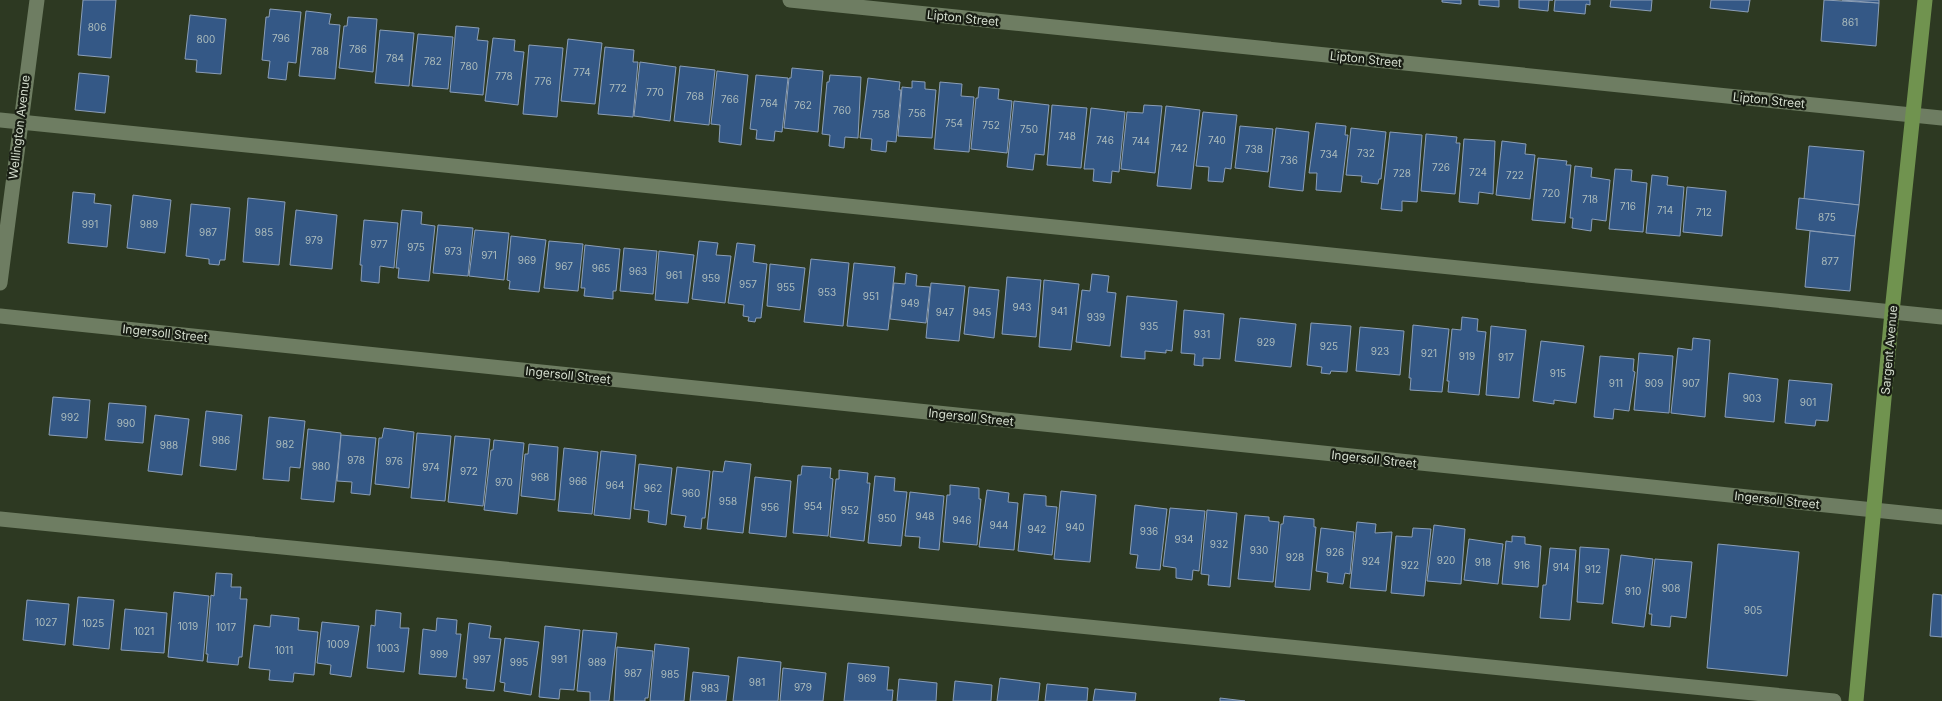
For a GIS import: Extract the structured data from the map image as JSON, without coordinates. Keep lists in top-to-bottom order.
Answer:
{
  "streets": {
    "main road": ["Sargent Avenue"],
    "street": ["Lipton Street", "Wellington Avenue", "Ingersoll Street"]
  },
  "crossings": [
    ["Lipton Street", "Sargent Avenue"],
    ["Ingersoll Street", "Sargent Avenue"]
  ],
  "house_numbers": [
    "861",
    "806",
    "796",
    "800",
    "786",
    "788",
    "784",
    "782",
    "780",
    "774",
    "778",
    "776",
    "772",
    "770",
    "768",
    "766",
    "764",
    "762",
    "760",
    "756",
    "758",
    "754",
    "752",
    "750",
    "748",
    "746",
    "740",
    "744",
    "742",
    "738",
    "732",
    "734",
    "736",
    "726",
    "724",
    "728",
    "722",
    "720",
    "718",
    "716",
    "714",
    "712",
    "875",
    "991",
    "989",
    "987",
    "985",
    "979",
    "977",
    "975",
    "973",
    "971",
    "969",
    "877",
    "967",
    "965",
    "963",
    "961",
    "959",
    "957",
    "955",
    "953",
    "951",
    "949",
    "943",
    "941",
    "947",
    "945",
    "939",
    "935",
    "931",
    "929",
    "925",
    "923",
    "921",
    "919",
    "917",
    "915",
    "911",
    "909",
    "907",
    "903",
    "901",
    "992",
    "990",
    "986",
    "982",
    "988",
    "978",
    "976",
    "980",
    "974",
    "972",
    "968",
    "966",
    "970",
    "964",
    "962",
    "960",
    "958",
    "954",
    "956",
    "952",
    "948",
    "950",
    "946",
    "944",
    "940",
    "942",
    "936",
    "934",
    "932",
    "930",
    "926",
    "928",
    "920",
    "924",
    "918",
    "922",
    "916",
    "914",
    "912",
    "908",
    "910",
    "905",
    "1027",
    "1025",
    "1019",
    "1017",
    "1021",
    "1009",
    "1003",
    "1011",
    "999",
    "997",
    "991",
    "995",
    "989",
    "987",
    "985",
    "969",
    "981",
    "979",
    "983"
  ]
}
